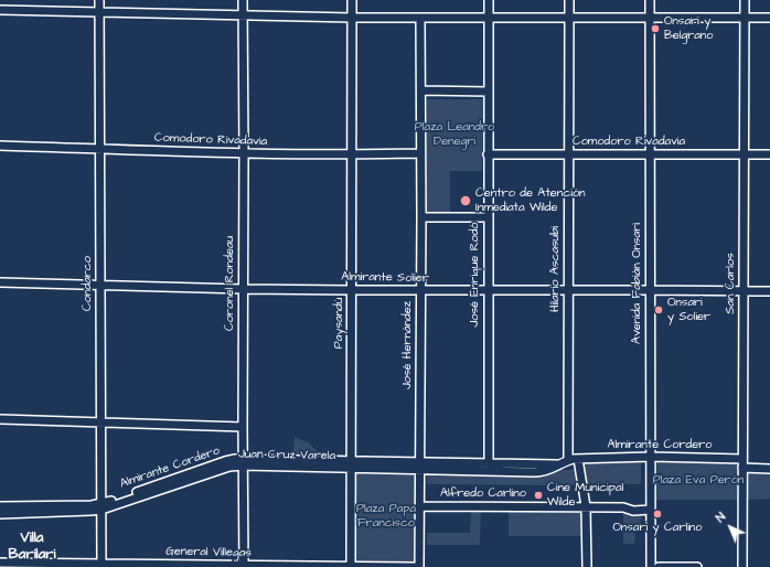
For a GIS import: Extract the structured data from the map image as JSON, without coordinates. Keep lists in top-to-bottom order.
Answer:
{
  "streets": {
    "street": [
      "Comodoro Rivadavia",
      "Hilario Ascasubi",
      "José Enrique Rodó",
      "Almirante Solier",
      "Condarco",
      "Coronel Rondeau",
      "Avenida Fabián Onsari",
      "San Carlos",
      "Paysandú",
      "José Hernández",
      "Almirante Cordero",
      "Alfredo Carlino",
      "General Villegas"
    ]
  },
  "crossings": [
    ["Comodoro Rivadavia", "Hilario Ascasubi"],
    ["Comodoro Rivadavia", "José Enrique Rodó"],
    ["Comodoro Rivadavia", "Condarco"],
    ["Comodoro Rivadavia", "Coronel Rondeau"],
    ["Comodoro Rivadavia", "Avenida Fabián Onsari"],
    ["Comodoro Rivadavia", "San Carlos"],
    ["Comodoro Rivadavia", "Paysandú"],
    ["Comodoro Rivadavia", "José Hernández"],
    ["Hilario Ascasubi", "Almirante Solier"],
    ["José Enrique Rodó", "Almirante Solier"],
    ["Almirante Solier", "Condarco"],
    ["Almirante Solier", "Coronel Rondeau"],
    ["Almirante Solier", "Avenida Fabián Onsari"],
    ["Almirante Solier", "San Carlos"],
    ["Almirante Solier", "Paysandú"],
    ["Almirante Solier", "José Hernández"],
    ["Condarco", "Almirante Cordero"],
    ["Condarco", "General Villegas"],
    ["Coronel Rondeau", "Almirante Cordero"],
    ["Coronel Rondeau", "General Villegas"],
    ["Avenida Fabián Onsari", "Almirante Cordero"],
    ["Avenida Fabián Onsari", "Alfredo Carlino"],
    ["San Carlos", "Almirante Cordero"],
    ["Paysandú", "Almirante Cordero"],
    ["Paysandú", "General Villegas"],
    ["José Hernández", "Almirante Cordero"],
    ["José Hernández", "Alfredo Carlino"]
  ],
  "districts": ["Villa Barilari"],
  "parks": ["Plaza Leandro Denegri", "Plaza Eva Perón", "Plaza Papa Francisco"],
  "places": [
    "Onsari y Belgrano",
    "Centro de Atención Inmediata Wilde",
    "Onsari y Solier",
    "Cine Municipal Wilde",
    "Onsari y Carlino"
  ],
  "north": "top left"
}
